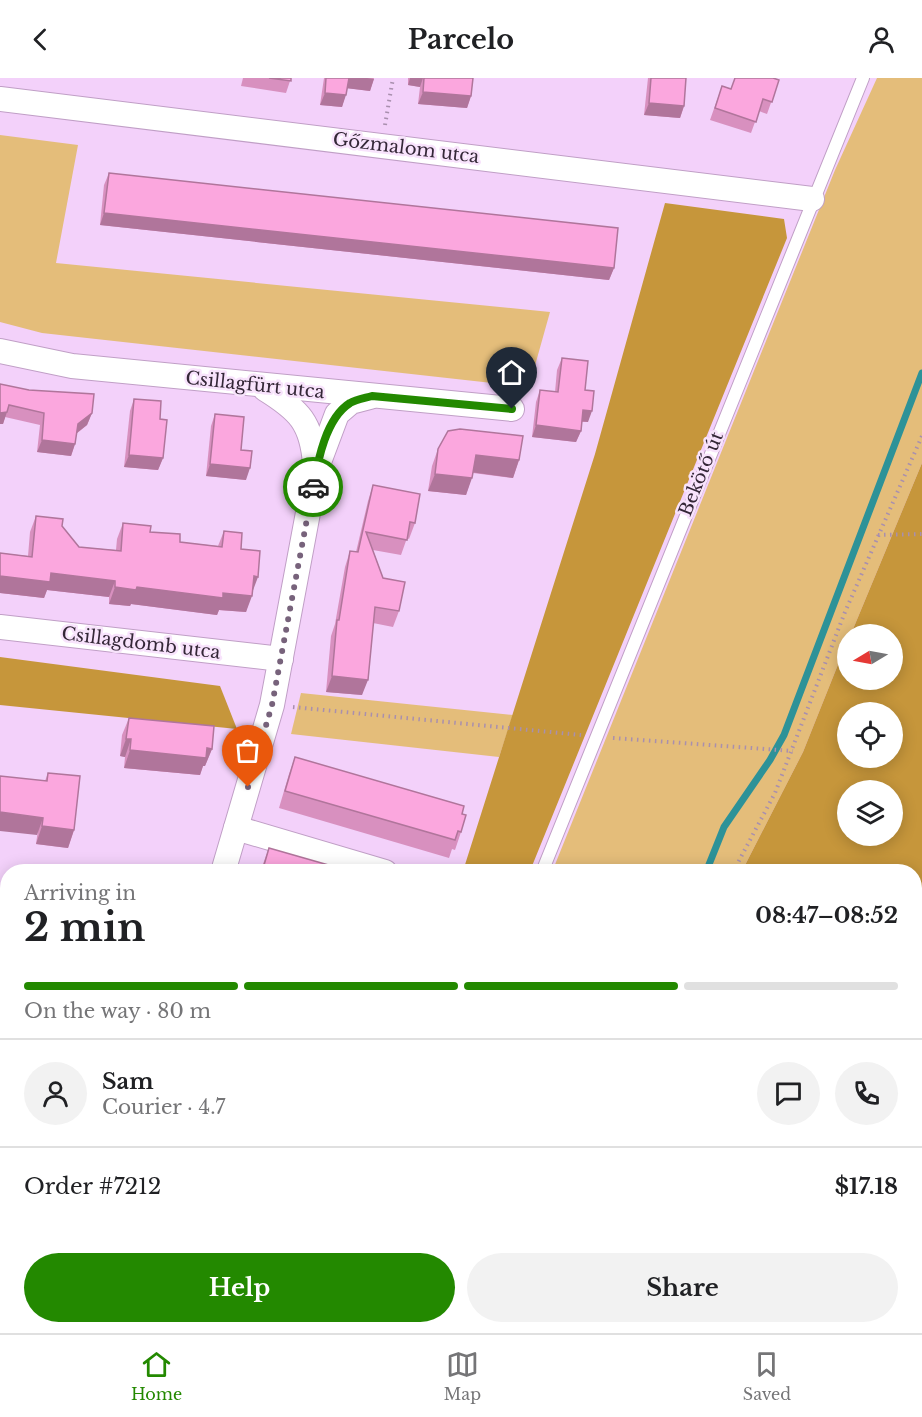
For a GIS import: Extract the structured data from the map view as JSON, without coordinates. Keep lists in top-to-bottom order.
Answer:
{
  "streets": {
    "street": ["Gőzmalom utca", "Csillagfürt utca", "Csillagdomb utca"],
    "lane": ["Bekötő út"]
  },
  "crossings": [
    ["Gőzmalom utca", "Bekötő út"]
  ],
  "north": "left",
  "page": {
    "header": "Parcelo",
    "heading": ["2 min", "Arriving in", "08:47–08:52"],
    "panel": [
      "Sam",
      "Courier · 4.7",
      "Order #7212",
      "$17.18"
    ],
    "bar": "On the way · 80 m",
    "buttons": ["Help", "Share"],
    "tabs": ["Home", "Map", "Saved"]
  }
}
